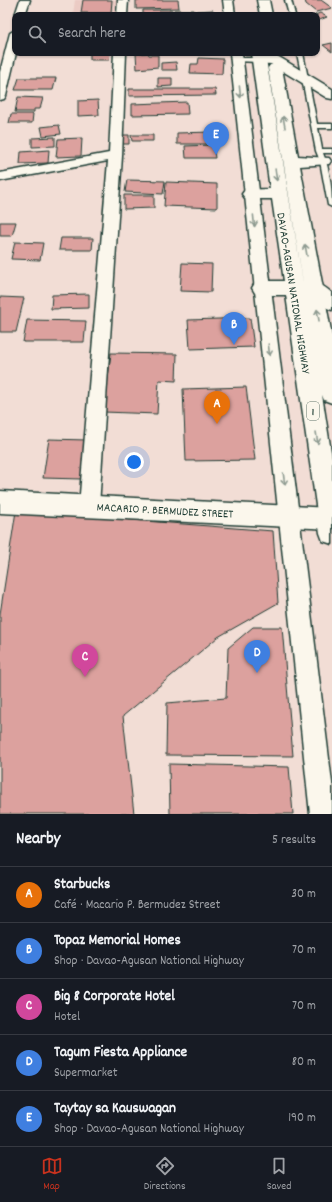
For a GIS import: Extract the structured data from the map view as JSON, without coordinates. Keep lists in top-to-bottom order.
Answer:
{
  "streets": {
    "main road": ["DAVAO-AGUSAN NATIONAL HIGHWAY", "1", "MACARIO P. BERMUDEZ STREET"]
  },
  "crossings": [
    ["DAVAO-AGUSAN NATIONAL HIGHWAY", "MACARIO P. BERMUDEZ STREET"]
  ],
  "page": {
    "search": "Search here",
    "pins": [
      "E",
      "B",
      "A",
      "D",
      "C"
    ],
    "heading": ["Nearby", "5 results"],
    "list": [
      {
        "mark": "A",
        "name": "Starbucks",
        "note": "Café · Macario P. Bermudez Street",
        "value": "30 m"
      },
      {
        "mark": "B",
        "name": "Topaz Memorial Homes",
        "note": "Shop · Davao-Agusan National Highway",
        "value": "70 m"
      },
      {
        "mark": "C",
        "name": "Big 8 Corporate Hotel",
        "note": "Hotel",
        "value": "70 m"
      },
      {
        "mark": "D",
        "name": "Tagum Fiesta Appliance",
        "note": "Supermarket",
        "value": "80 m"
      },
      {
        "mark": "E",
        "name": "Taytay sa Kauswagan",
        "note": "Shop · Davao-Agusan National Highway",
        "value": "190 m"
      }
    ],
    "nav": ["Map", "Directions", "Saved"]
  }
}
